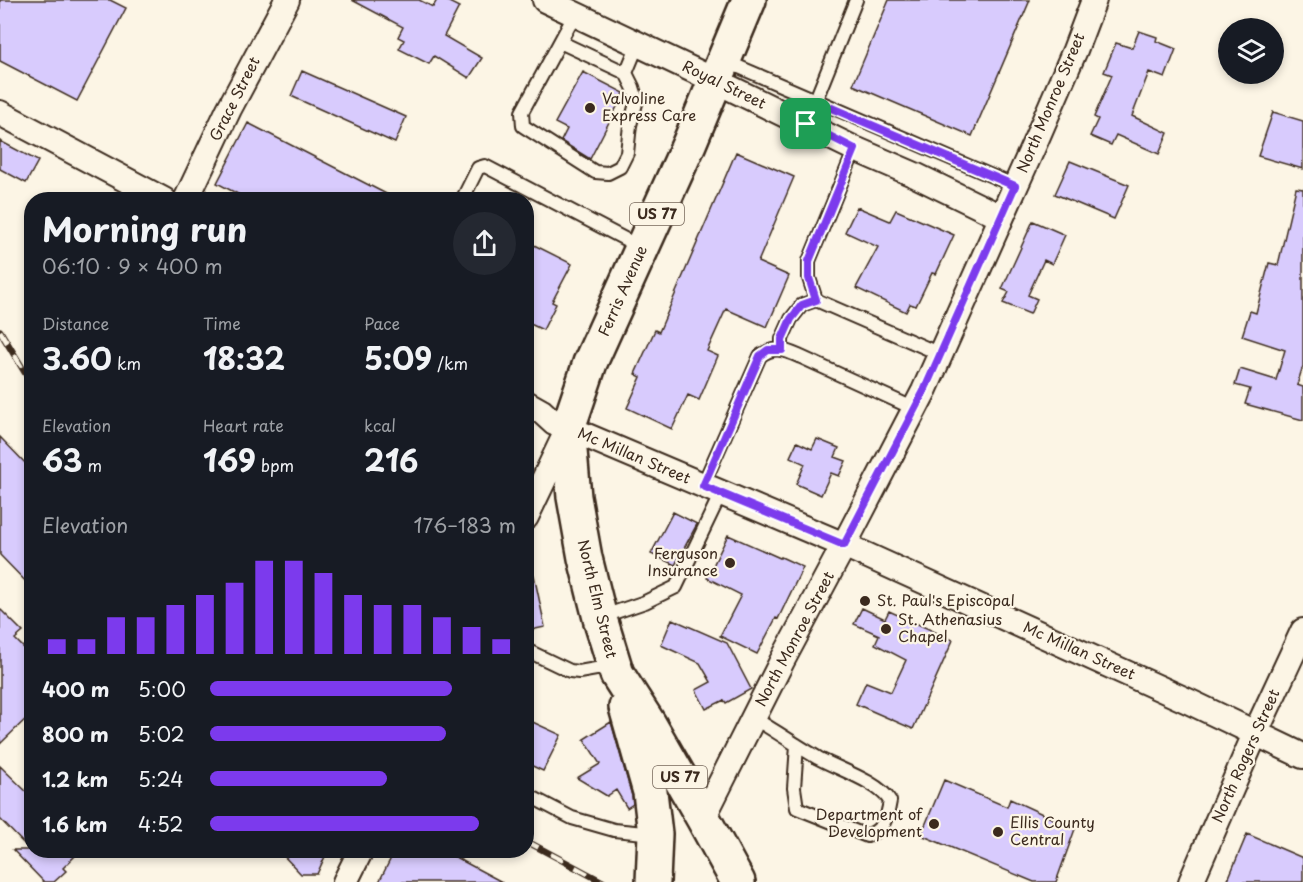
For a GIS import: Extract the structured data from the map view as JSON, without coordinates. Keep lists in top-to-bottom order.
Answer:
{
  "streets": {
    "main road": ["US 77", "Ferris Avenue", "North Elm Street"],
    "street": [
      "Royal Street",
      "Grace Street",
      "North Monroe Street",
      "Mc Millan Street",
      "North Rogers Street"
    ]
  },
  "crossings": [
    ["Royal Street", "North Monroe Street"],
    ["Royal Street", "Ferris Avenue"],
    ["North Monroe Street", "Mc Millan Street"],
    ["North Monroe Street", "North Elm Street"],
    ["US 77", "North Elm Street"],
    ["Ferris Avenue", "Mc Millan Street"],
    ["Ferris Avenue", "North Elm Street"],
    ["Mc Millan Street", "North Elm Street"],
    ["Mc Millan Street", "North Rogers Street"]
  ],
  "places": [
    "Valvoline Express Care",
    "Ferguson Insurance",
    "St. Paul's Episcopal",
    "St. Athenasius Chapel",
    "Department of Development",
    "Ellis County Central"
  ],
  "page": {
    "heading": ["Morning run", "06:10 · 9 × 400 m"],
    "stats": [
      ["Distance", "3.60 km"],
      ["Time", "18:32"],
      ["Pace", "5:09 /km"],
      ["Elevation", "63 m"],
      ["Heart rate", "169 bpm"],
      ["kcal", "216"]
    ],
    "chart": ["Elevation", "176–183 m"],
    "list": [
      {
        "name": "400 m",
        "note": "5:00"
      },
      {
        "name": "800 m",
        "note": "5:02"
      },
      {
        "name": "1.2 km",
        "note": "5:24"
      },
      {
        "name": "1.6 km",
        "note": "4:52"
      }
    ]
  }
}
